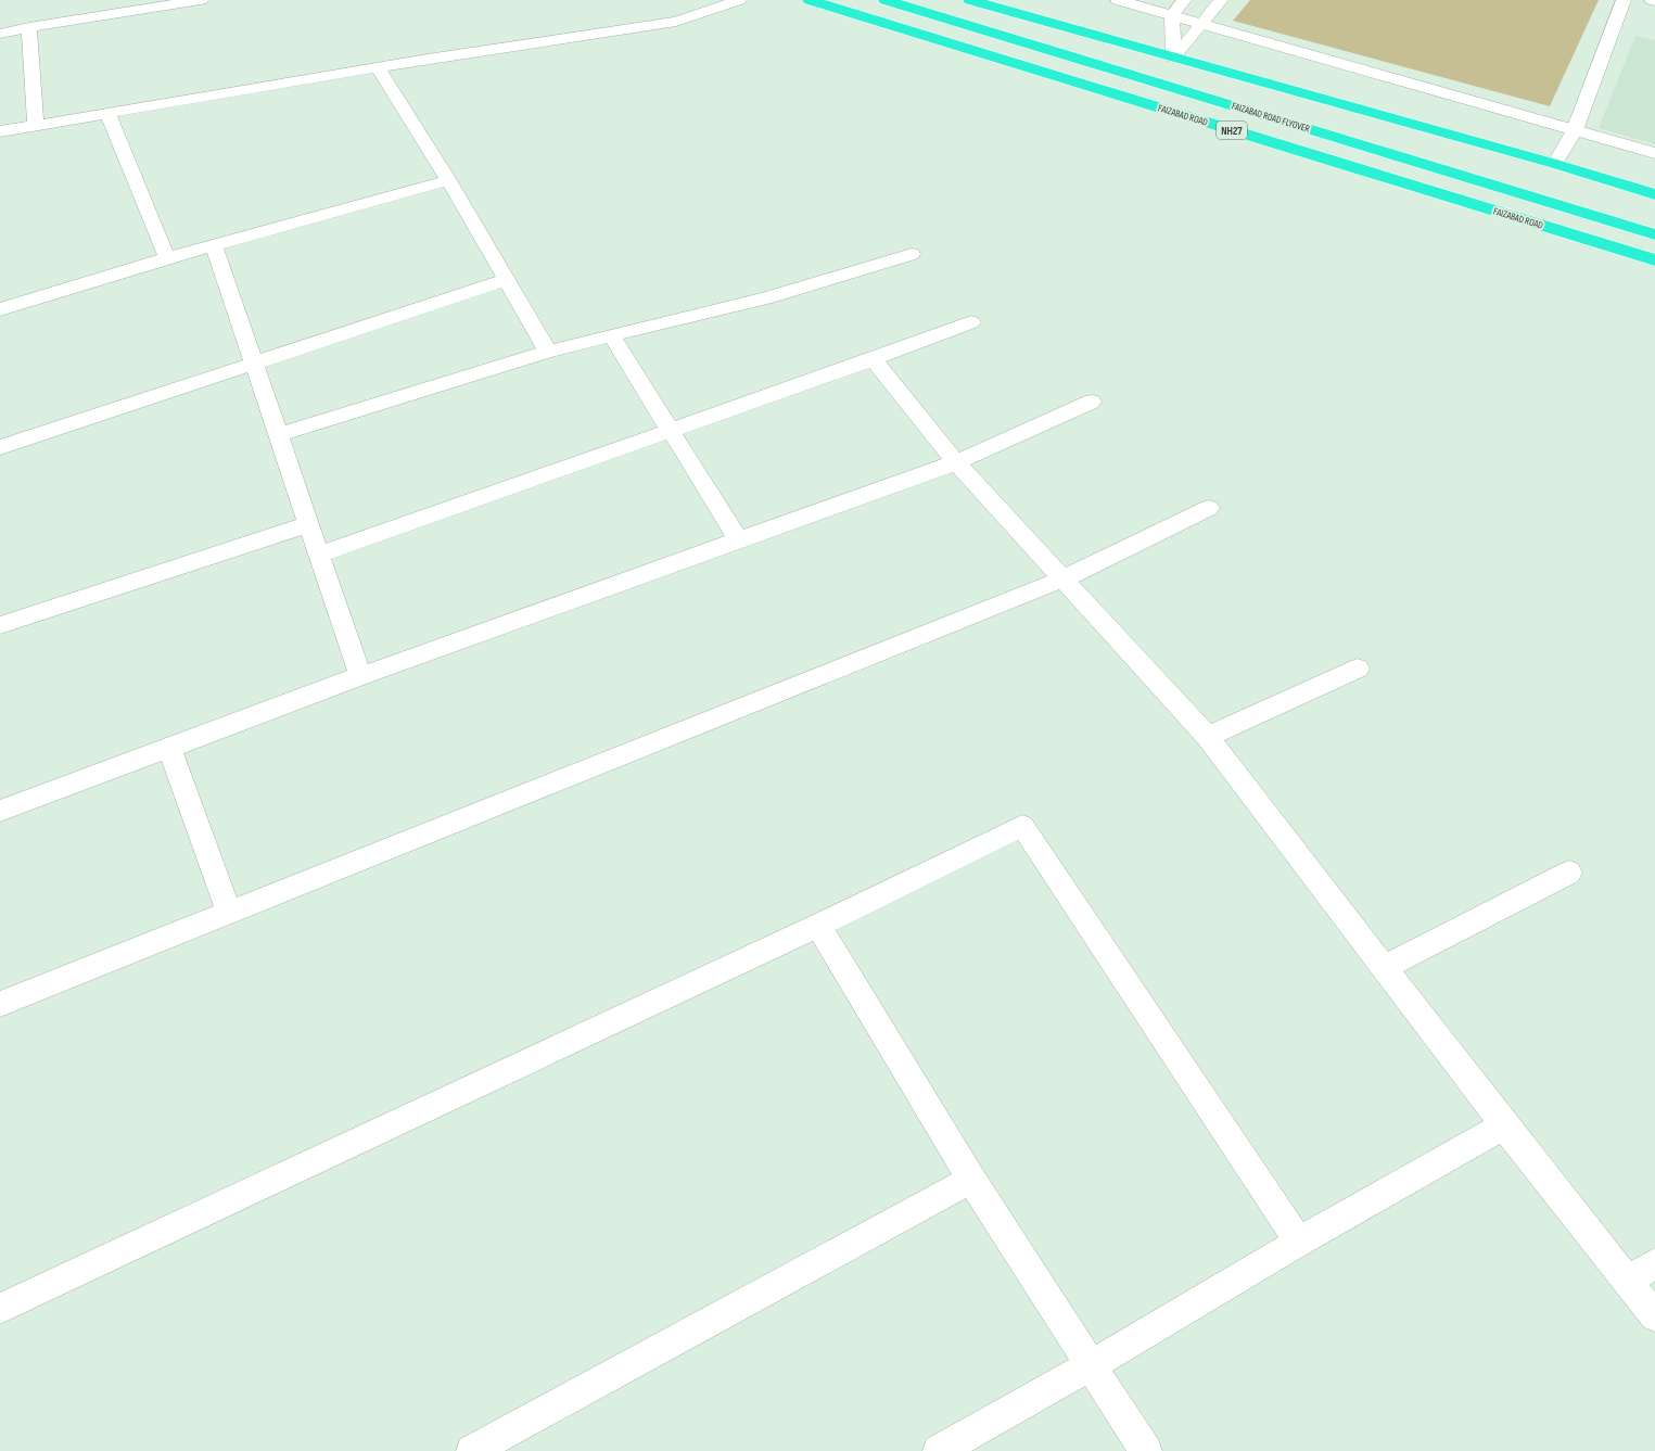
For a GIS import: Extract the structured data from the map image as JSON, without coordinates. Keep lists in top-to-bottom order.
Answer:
{
  "streets": {
    "highway": ["FAIZABAD ROAD", "FAIZABAD ROAD FLYOVER", "NH27"]
  }
}
